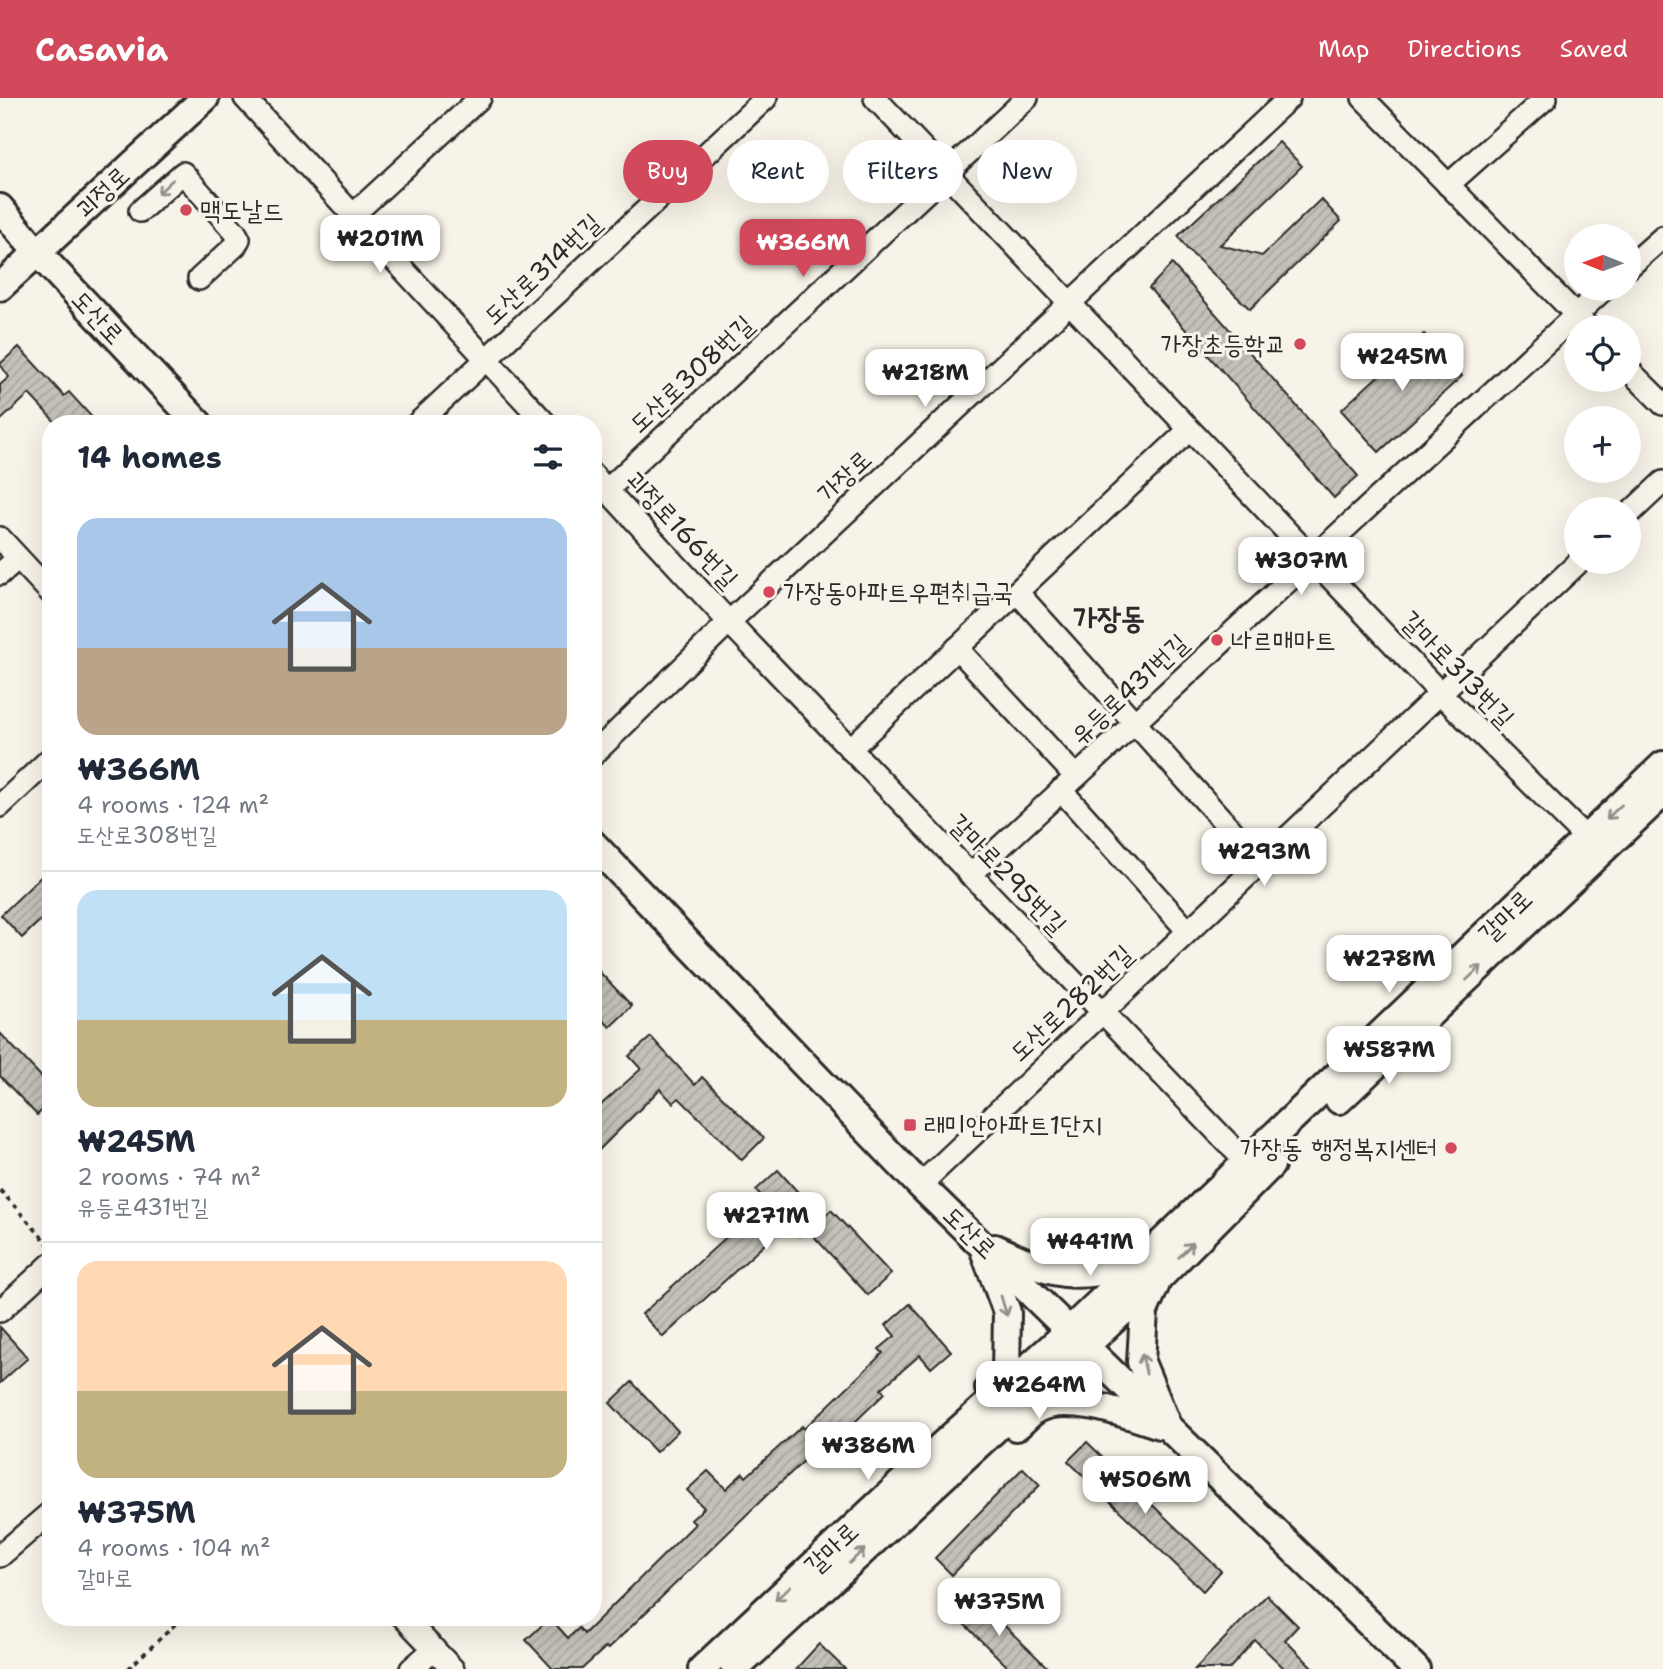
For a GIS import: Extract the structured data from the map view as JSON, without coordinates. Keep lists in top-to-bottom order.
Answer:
{
  "streets": {
    "main road": ["괴정로", "도산로", "갈마로"],
    "street": [
      "도산로314번길",
      "도산로308번길",
      "가장로",
      "괴정로166번길",
      "갈마로313번길",
      "유등로431번길",
      "갈마로295번길",
      "도산로282번길"
    ]
  },
  "crossings": [
    ["괴정로", "도산로"],
    ["도산로", "갈마로"],
    ["도산로", "도산로282번길"],
    ["가장로", "괴정로166번길"],
    ["가장로", "갈마로313번길"],
    ["가장로", "갈마로295번길"],
    ["괴정로166번길", "갈마로295번길"],
    ["갈마로313번길", "유등로431번길"],
    ["갈마로313번길", "갈마로"],
    ["갈마로313번길", "도산로282번길"],
    ["유등로431번길", "갈마로295번길"],
    ["갈마로295번길", "갈마로"],
    ["갈마로295번길", "도산로282번길"]
  ],
  "districts": ["가장동"],
  "places": {
    "other": [
      "맥도날드",
      "가장초등학교",
      "가장동아파트우편취급국",
      "나르매마트",
      "가장동 행정복지센터"
    ],
    "transit": ["래미안아파트1단지"]
  },
  "north": "left",
  "page": {
    "header": "Casavia",
    "nav": ["Map", "Directions", "Saved"],
    "chip": [
      "Buy",
      "Rent",
      "Filters",
      "New"
    ],
    "price": [
      "₩201M",
      "₩366M",
      "₩245M",
      "₩218M",
      "₩307M",
      "₩293M",
      "₩278M",
      "₩587M",
      "₩271M",
      "₩441M",
      "₩264M",
      "₩386M",
      "₩506M",
      "₩375M"
    ],
    "map_buttons": ["+", "−"],
    "heading": "14 homes",
    "list": [
      {
        "name": "₩366M",
        "note": "4 rooms · 124 m² · 도산로308번길"
      },
      {
        "name": "₩245M",
        "note": "2 rooms · 74 m² · 유등로431번길"
      },
      {
        "name": "₩375M",
        "note": "4 rooms · 104 m² · 갈마로"
      }
    ]
  }
}
